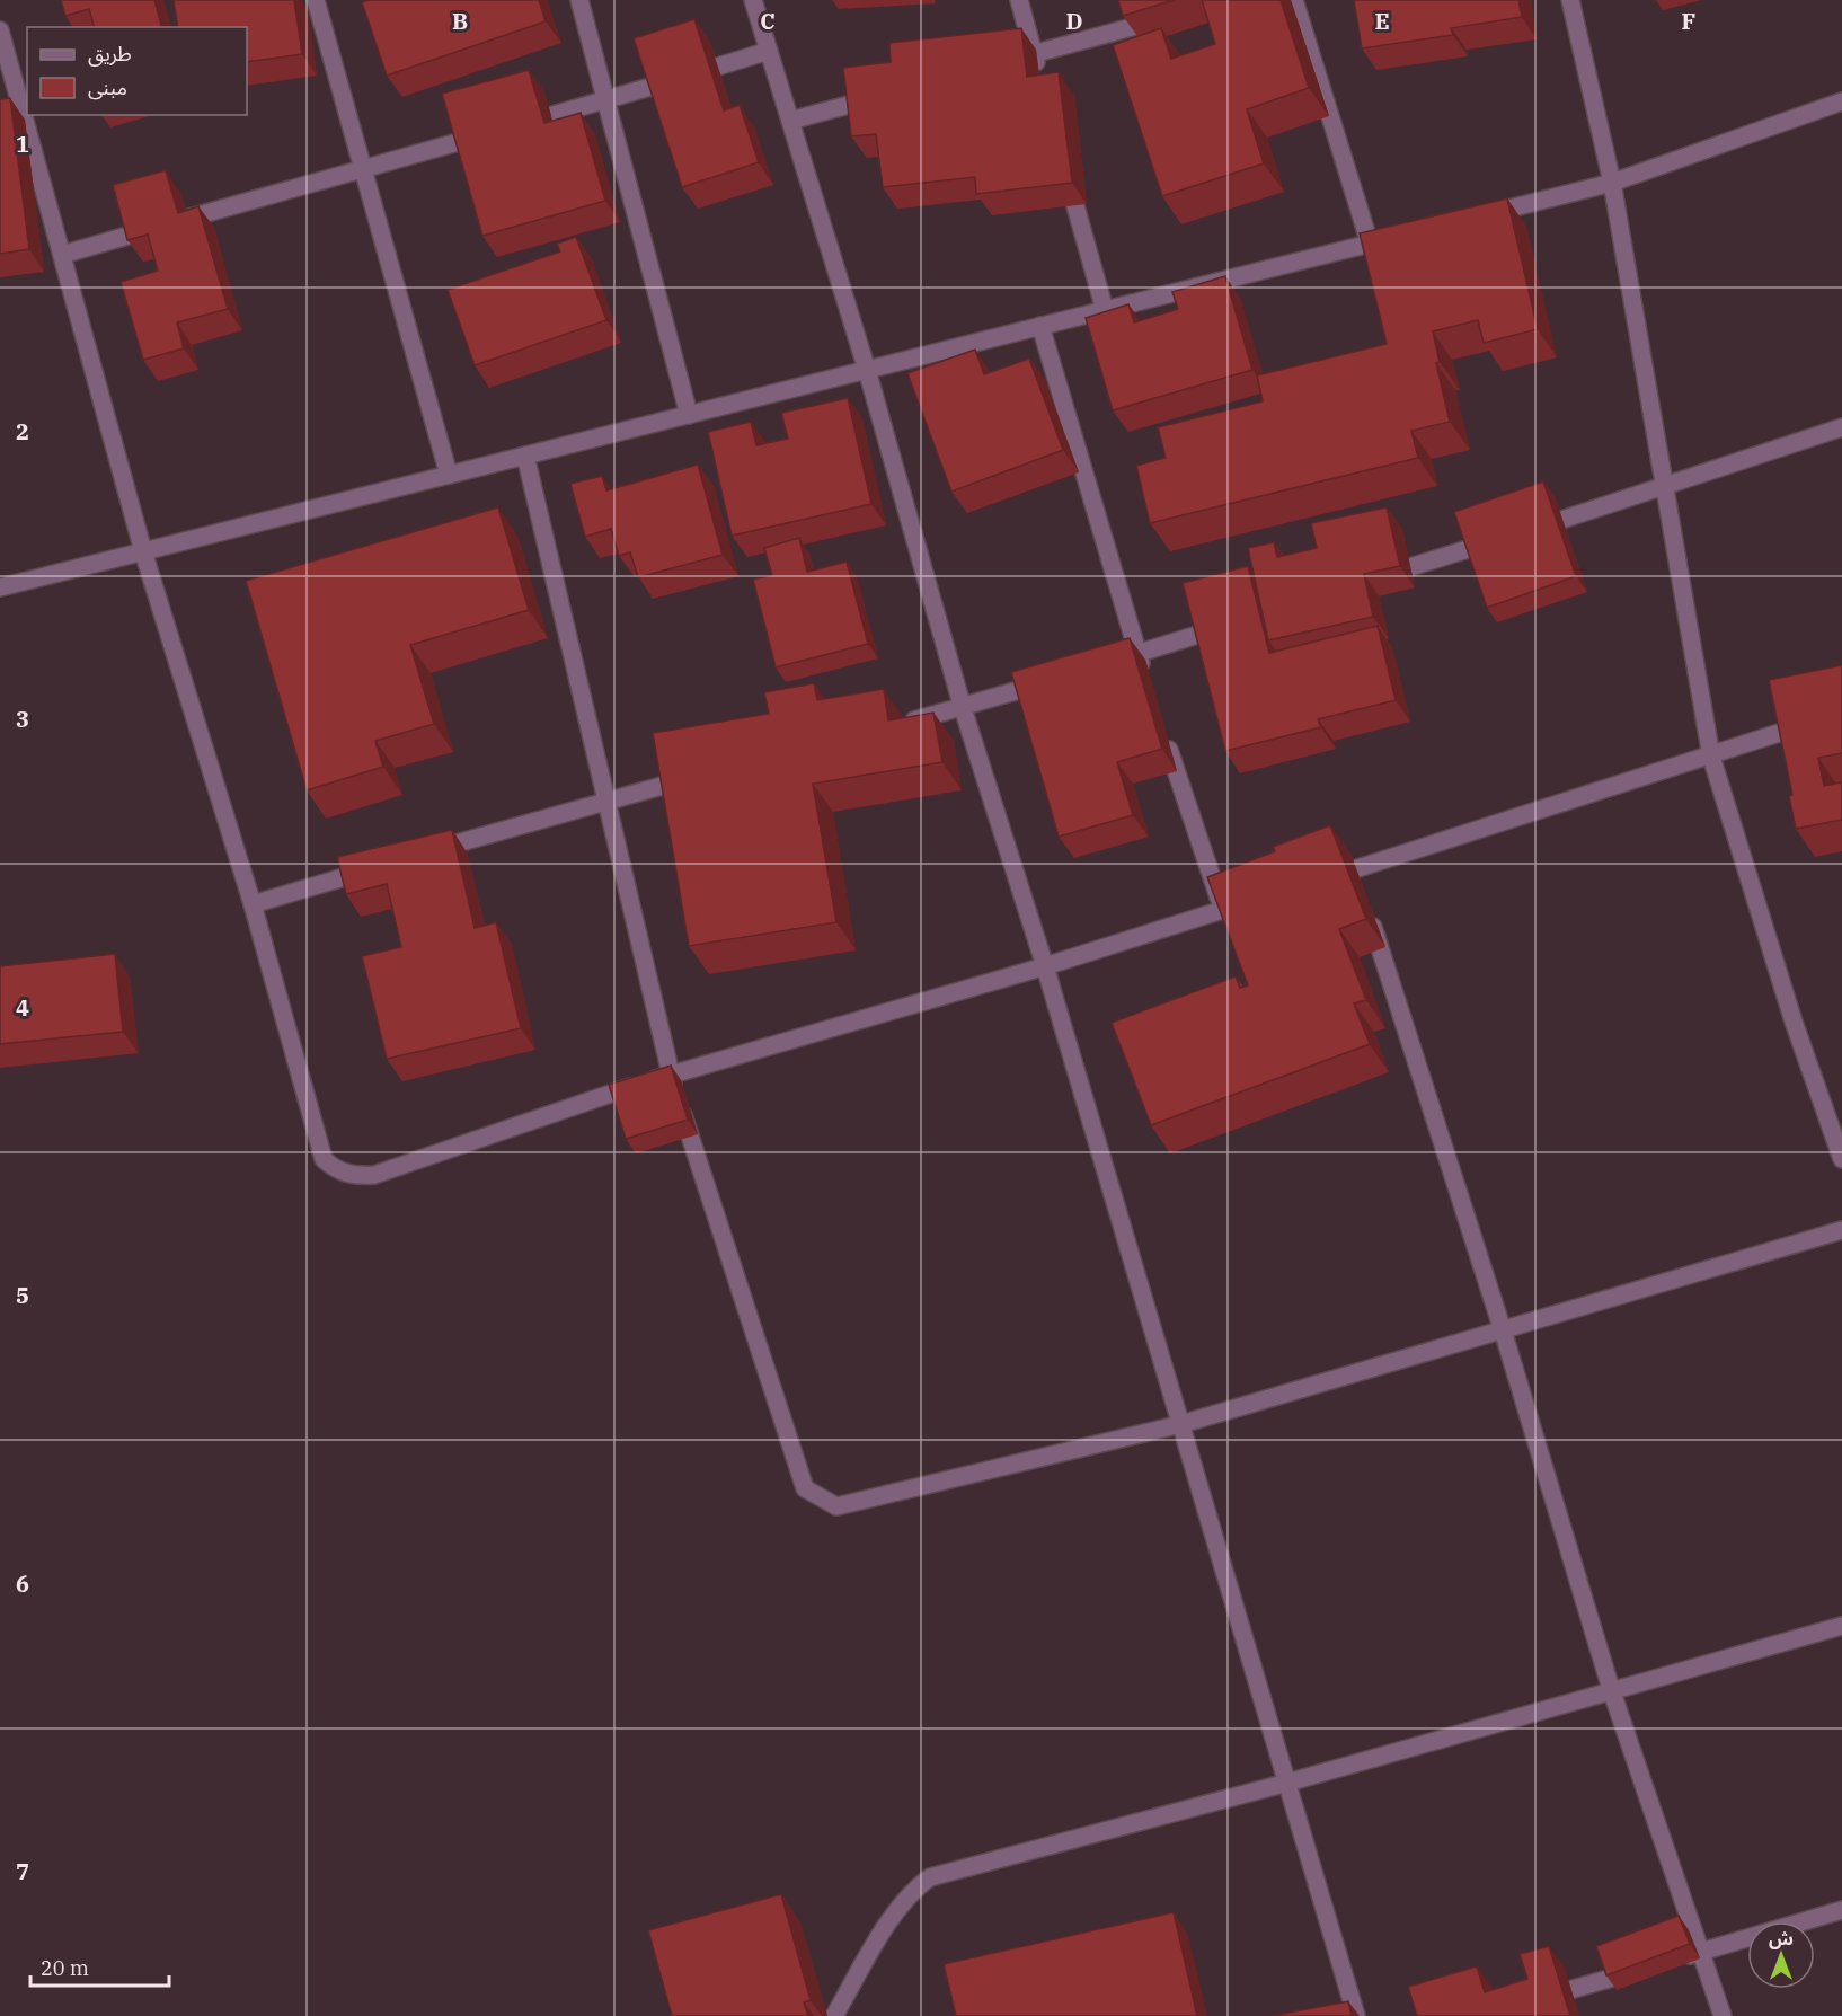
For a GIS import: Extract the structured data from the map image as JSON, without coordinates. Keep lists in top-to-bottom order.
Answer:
{
  "legend": ["طريق", "مبنى"],
  "scale_bar": "20 m",
  "north": "top",
  "grid": {
    "columns": [
      "B",
      "C",
      "D",
      "E",
      "F"
    ],
    "rows": [
      "1",
      "2",
      "3",
      "4",
      "5",
      "6",
      "7"
    ]
  }
}
